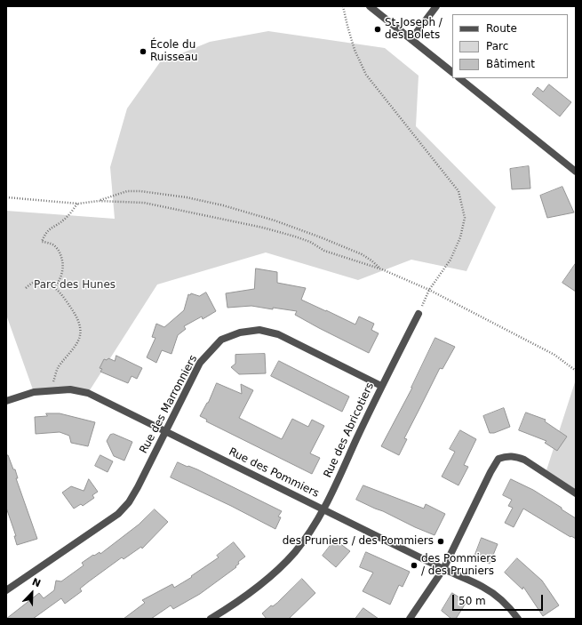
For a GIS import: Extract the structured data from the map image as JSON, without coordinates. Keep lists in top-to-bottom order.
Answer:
{
  "streets": {
    "street": ["Rue des Marronniers", "Rue des Abricotiers", "Rue des Pommiers"]
  },
  "crossings": [
    ["Rue des Marronniers", "Rue des Abricotiers"],
    ["Rue des Marronniers", "Rue des Pommiers"],
    ["Rue des Abricotiers", "Rue des Pommiers"]
  ],
  "parks": ["Parc des Hunes"],
  "places": [
    "St-Joseph / des Bolets",
    "École du Ruisseau",
    "des Pruniers / des Pommiers",
    "des Pommiers / des Pruniers"
  ],
  "legend": ["Route", "Parc", "Bâtiment"],
  "scale_bar": "50 m",
  "north": "top right"
}
